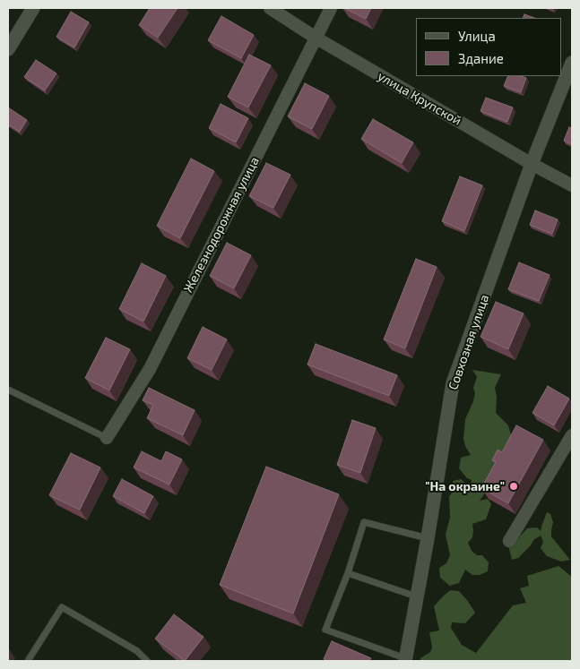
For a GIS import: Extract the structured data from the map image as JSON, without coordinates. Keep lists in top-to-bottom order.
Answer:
{
  "streets": {
    "street": ["улица Крупской", "Железнодорожная улица", "Совхозная улица"]
  },
  "crossings": [
    ["улица Крупской", "Железнодорожная улица"],
    ["улица Крупской", "Совхозная улица"]
  ],
  "places": ["\"На окраине\""],
  "legend": ["Улица", "Здание"]
}
